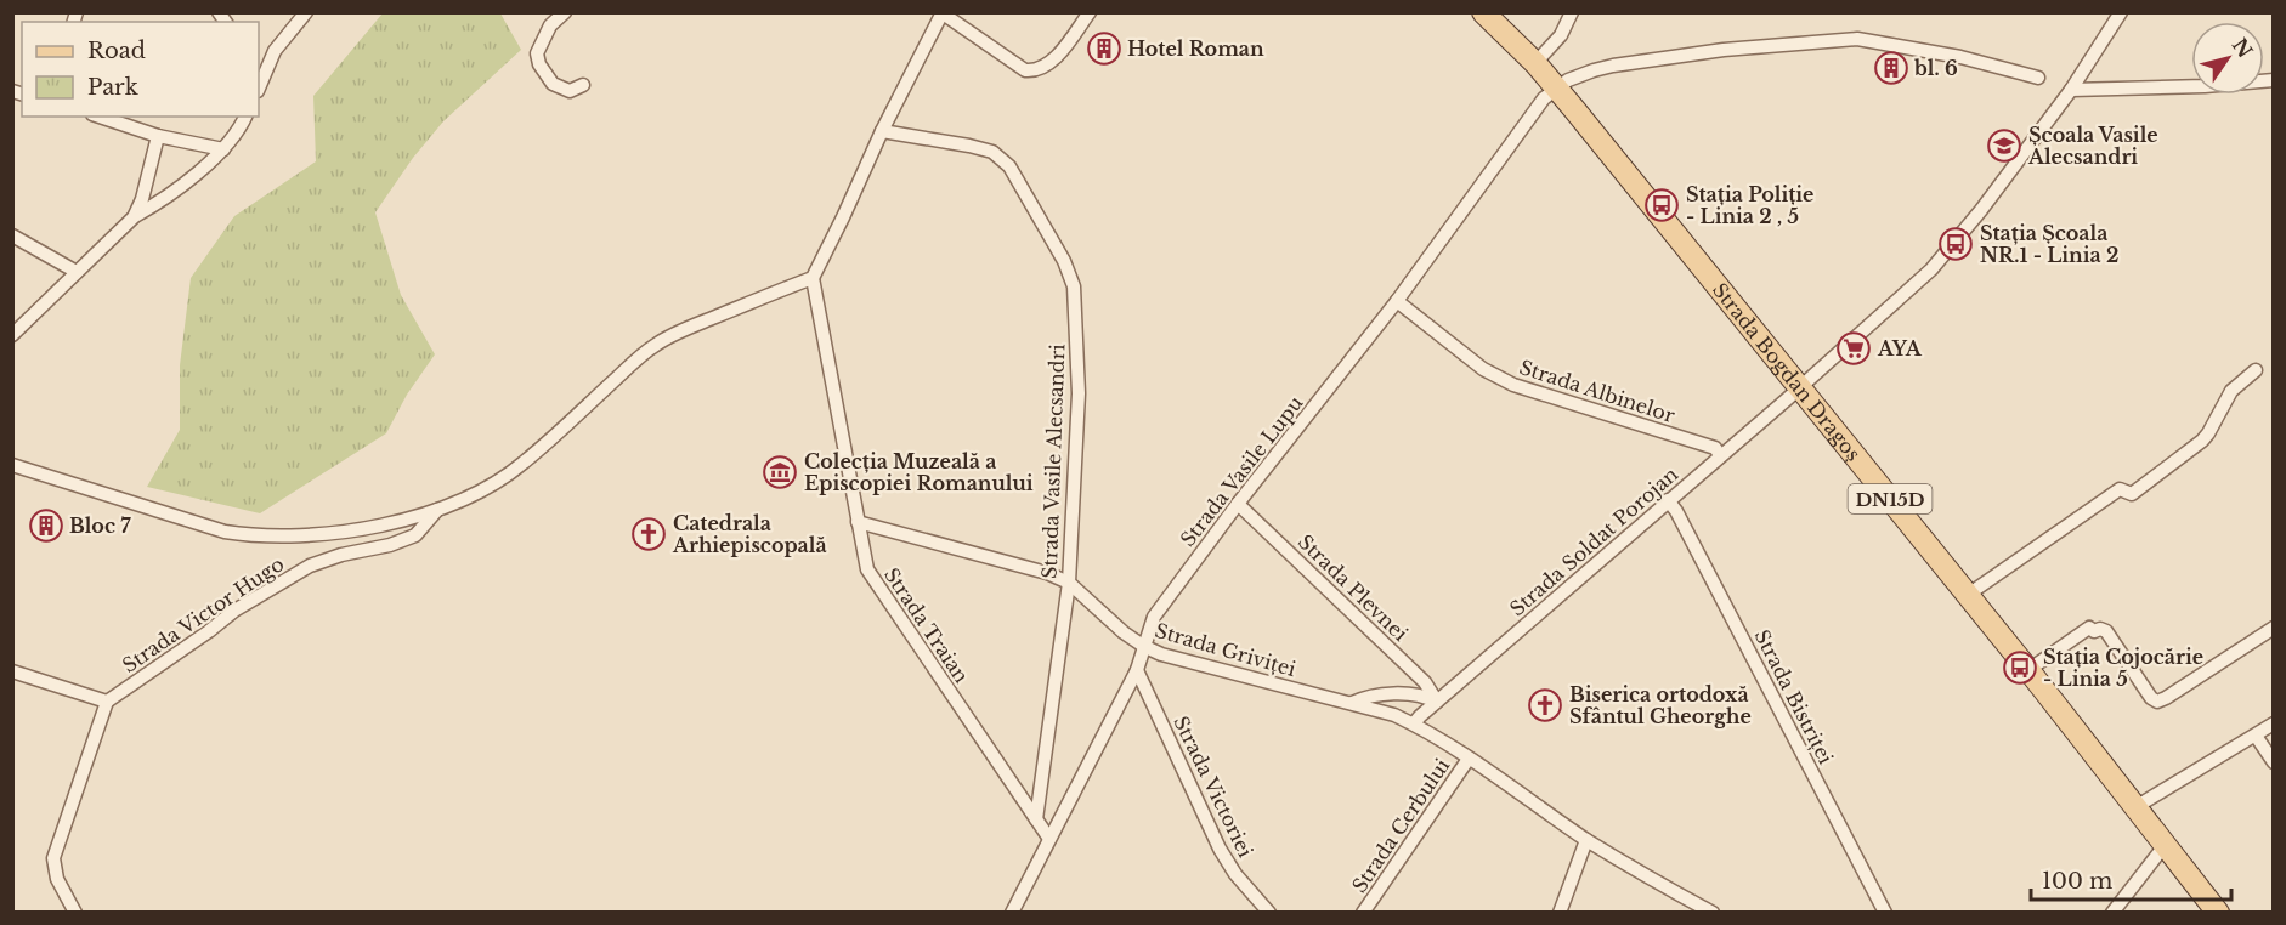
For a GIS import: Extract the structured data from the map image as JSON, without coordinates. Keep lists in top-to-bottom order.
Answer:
{
  "streets": {
    "main road": ["Strada Bogdan Dragoș", "DN15D"],
    "street": [
      "Strada Albinelor",
      "Strada Vasile Alecsandri",
      "Strada Vasile Lupu",
      "Strada Soldat Porojan",
      "Strada Plevnei",
      "Strada Victor Hugo",
      "Strada Traian",
      "Strada Griviței",
      "Strada Bistriței",
      "Strada Victoriei",
      "Strada Cerbului"
    ]
  },
  "crossings": [
    ["Strada Bogdan Dragoș", "Strada Vasile Lupu"],
    ["Strada Bogdan Dragoș", "Strada Soldat Porojan"],
    ["Strada Albinelor", "Strada Vasile Lupu"],
    ["Strada Albinelor", "Strada Soldat Porojan"],
    ["Strada Vasile Alecsandri", "Strada Traian"],
    ["Strada Vasile Alecsandri", "Strada Griviței"],
    ["Strada Vasile Lupu", "Strada Plevnei"],
    ["Strada Vasile Lupu", "Strada Traian"],
    ["Strada Vasile Lupu", "Strada Griviței"],
    ["Strada Vasile Lupu", "Strada Victoriei"],
    ["Strada Soldat Porojan", "Strada Plevnei"],
    ["Strada Soldat Porojan", "Strada Griviței"],
    ["Strada Soldat Porojan", "Strada Bistriței"],
    ["Strada Plevnei", "Strada Griviței"],
    ["Strada Traian", "Strada Griviței"],
    ["Strada Griviței", "Strada Cerbului"]
  ],
  "places": {
    "building": ["Hotel Roman", "bl. 6", "Bloc 7"],
    "school or university": ["Școala Vasile Alecsandri"],
    "bus stop": ["Stația Poliție - Linia 2 , 5", "Stația Școala NR.1 - Linia 2", "Stația Cojocărie - Linia 5"],
    "supermarket": ["AYA"],
    "museum": ["Colecția Muzeală a Episcopiei Romanului"],
    "church": ["Catedrala Arhiepiscopală", "Biserica ortodoxă Sfântul Gheorghe"]
  },
  "legend": ["Road", "Park"],
  "scale_bar": "100 m",
  "north": "top right"
}
